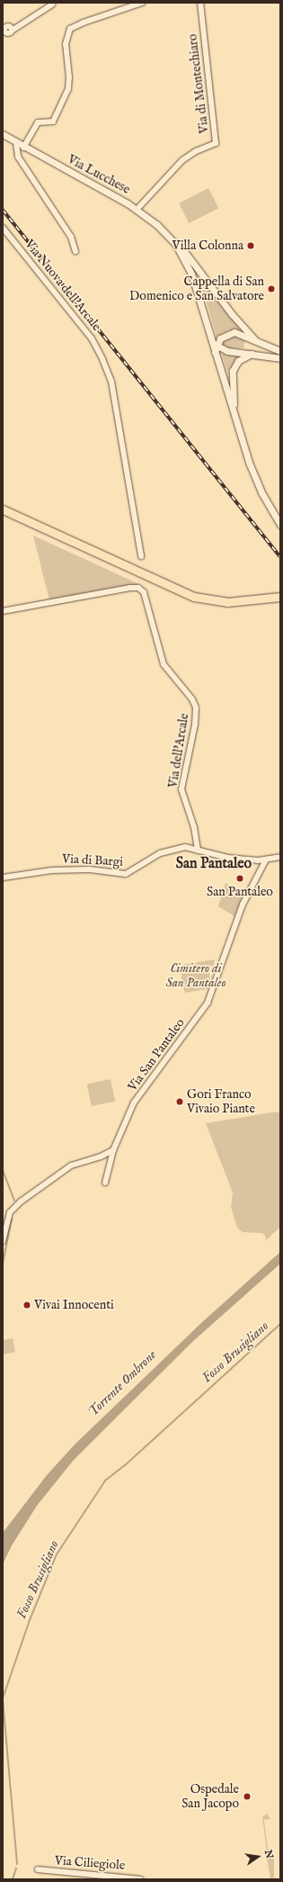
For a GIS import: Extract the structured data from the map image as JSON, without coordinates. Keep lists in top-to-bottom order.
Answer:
{
  "streets": {
    "street": [
      "Via di Montechiaro",
      "Via Lucchese",
      "Via Nuova dell'Arcale",
      "Via dell'Arcale",
      "Via di Bargi",
      "Via San Pantaleo",
      "Via Ciliegiole"
    ]
  },
  "crossings": [
    ["Via di Montechiaro", "Via Lucchese"],
    ["Via dell'Arcale", "Via di Bargi"],
    ["Via di Bargi", "Via San Pantaleo"]
  ],
  "districts": ["San Pantaleo"],
  "water": ["Fosso Brusigliano", "Torrente Ombrone"],
  "parks": ["Cimitero di San Pantaleo"],
  "places": [
    "Villa Colonna",
    "Cappella di San Domenico e San Salvatore",
    "San Pantaleo",
    "Gori Franco Vivaio Piante",
    "Vivai Innocenti",
    "Ospedale San Jacopo"
  ],
  "north": "right"
}
